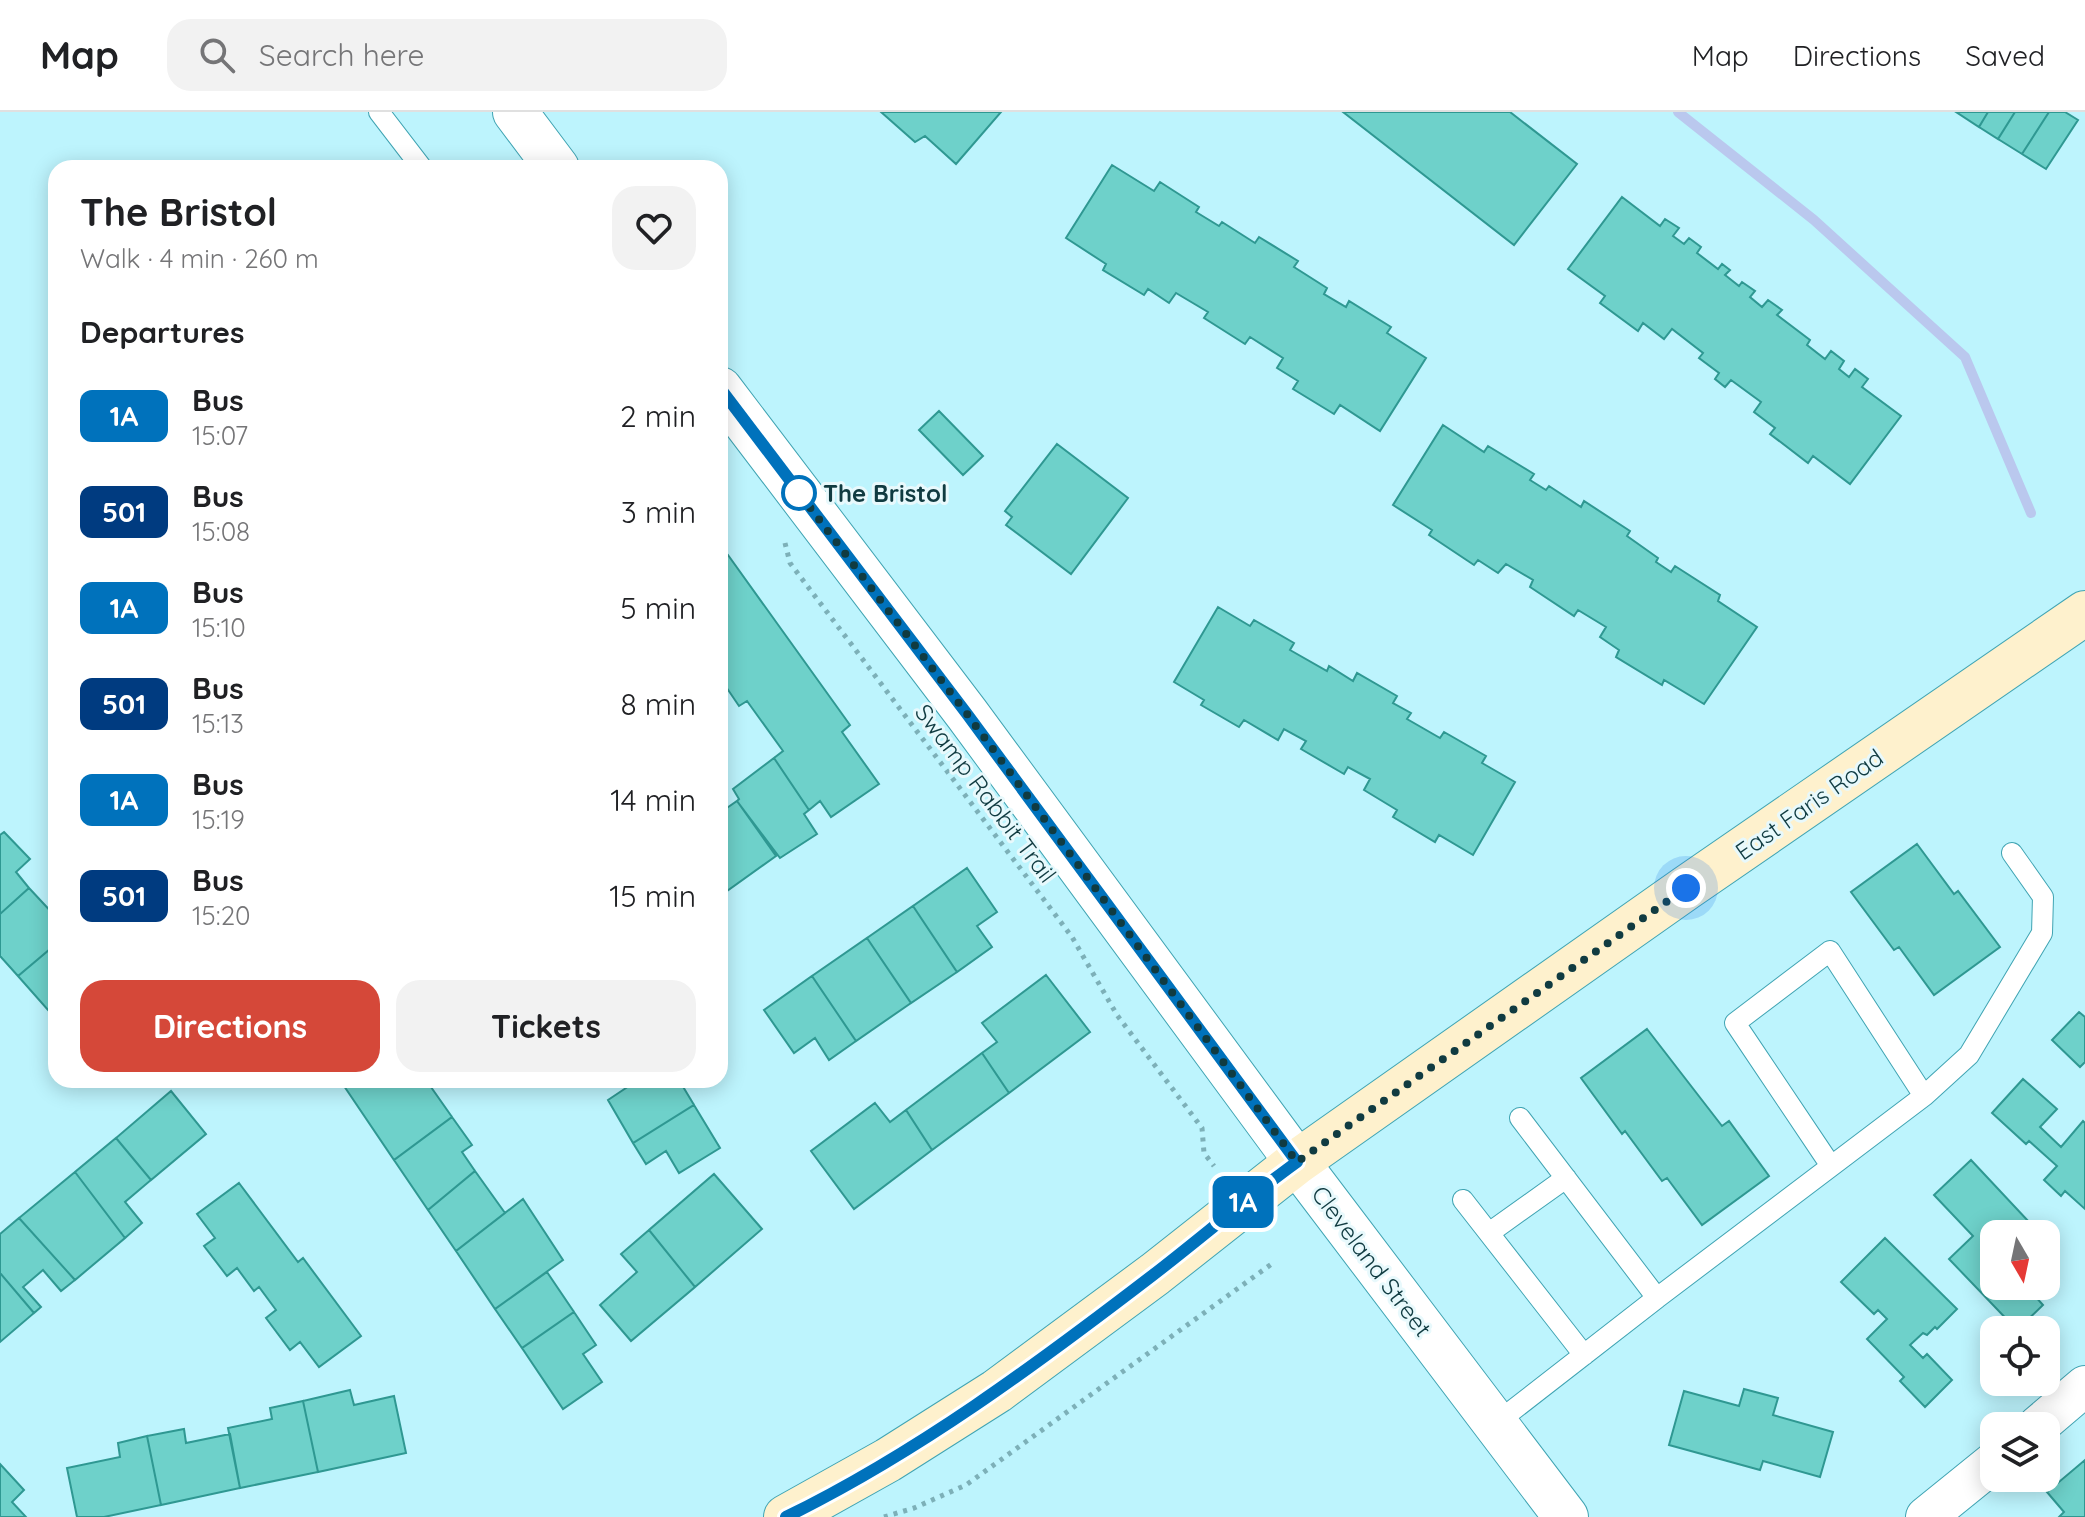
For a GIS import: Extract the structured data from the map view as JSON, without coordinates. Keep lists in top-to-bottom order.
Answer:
{
  "streets": {
    "main road": ["East Faris Road"],
    "street": ["Cleveland Street"],
    "path": ["Swamp Rabbit Trail"]
  },
  "crossings": [
    ["East Faris Road", "Cleveland Street"]
  ],
  "places": ["The Bristol"],
  "lines": ["bus line 1A"],
  "north": "bottom",
  "page": {
    "header": "Map",
    "search": "Search here",
    "nav": ["Map", "Directions", "Saved"],
    "on_map": "1A",
    "heading": [
      ["The Bristol", "Walk · 4 min · 260 m"],
      "Departures"
    ],
    "list": [
      {
        "mark": "1A",
        "name": "Bus",
        "note": "15:07",
        "value": "2 min"
      },
      {
        "mark": "501",
        "name": "Bus",
        "note": "15:08",
        "value": "3 min"
      },
      {
        "mark": "1A",
        "name": "Bus",
        "note": "15:10",
        "value": "5 min"
      },
      {
        "mark": "501",
        "name": "Bus",
        "note": "15:13",
        "value": "8 min"
      },
      {
        "mark": "1A",
        "name": "Bus",
        "note": "15:19",
        "value": "14 min"
      },
      {
        "mark": "501",
        "name": "Bus",
        "note": "15:20",
        "value": "15 min"
      }
    ],
    "buttons": ["Directions", "Tickets"]
  }
}
